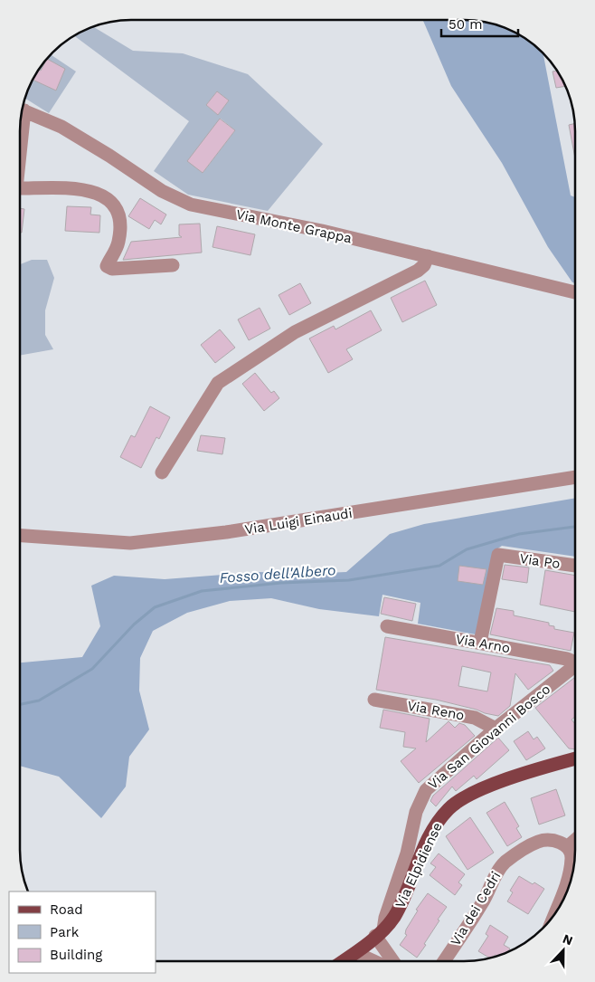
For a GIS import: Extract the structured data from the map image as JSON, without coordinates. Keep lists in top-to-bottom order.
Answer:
{
  "streets": {
    "main road": ["Via Elpidiense"],
    "street": [
      "Via Monte Grappa",
      "Via Luigi Einaudi",
      "Via Po",
      "Via Arno",
      "Via Reno",
      "Via San Giovanni Bosco",
      "Via dei Cedri"
    ]
  },
  "crossings": [
    ["Via Po", "Via Arno"],
    ["Via Reno", "Via San Giovanni Bosco"],
    ["Via San Giovanni Bosco", "Via Elpidiense"]
  ],
  "water": ["Fosso dell'Albero"],
  "legend": ["Road", "Park", "Building"],
  "scale_bar": "50 m",
  "north": "top"
}
